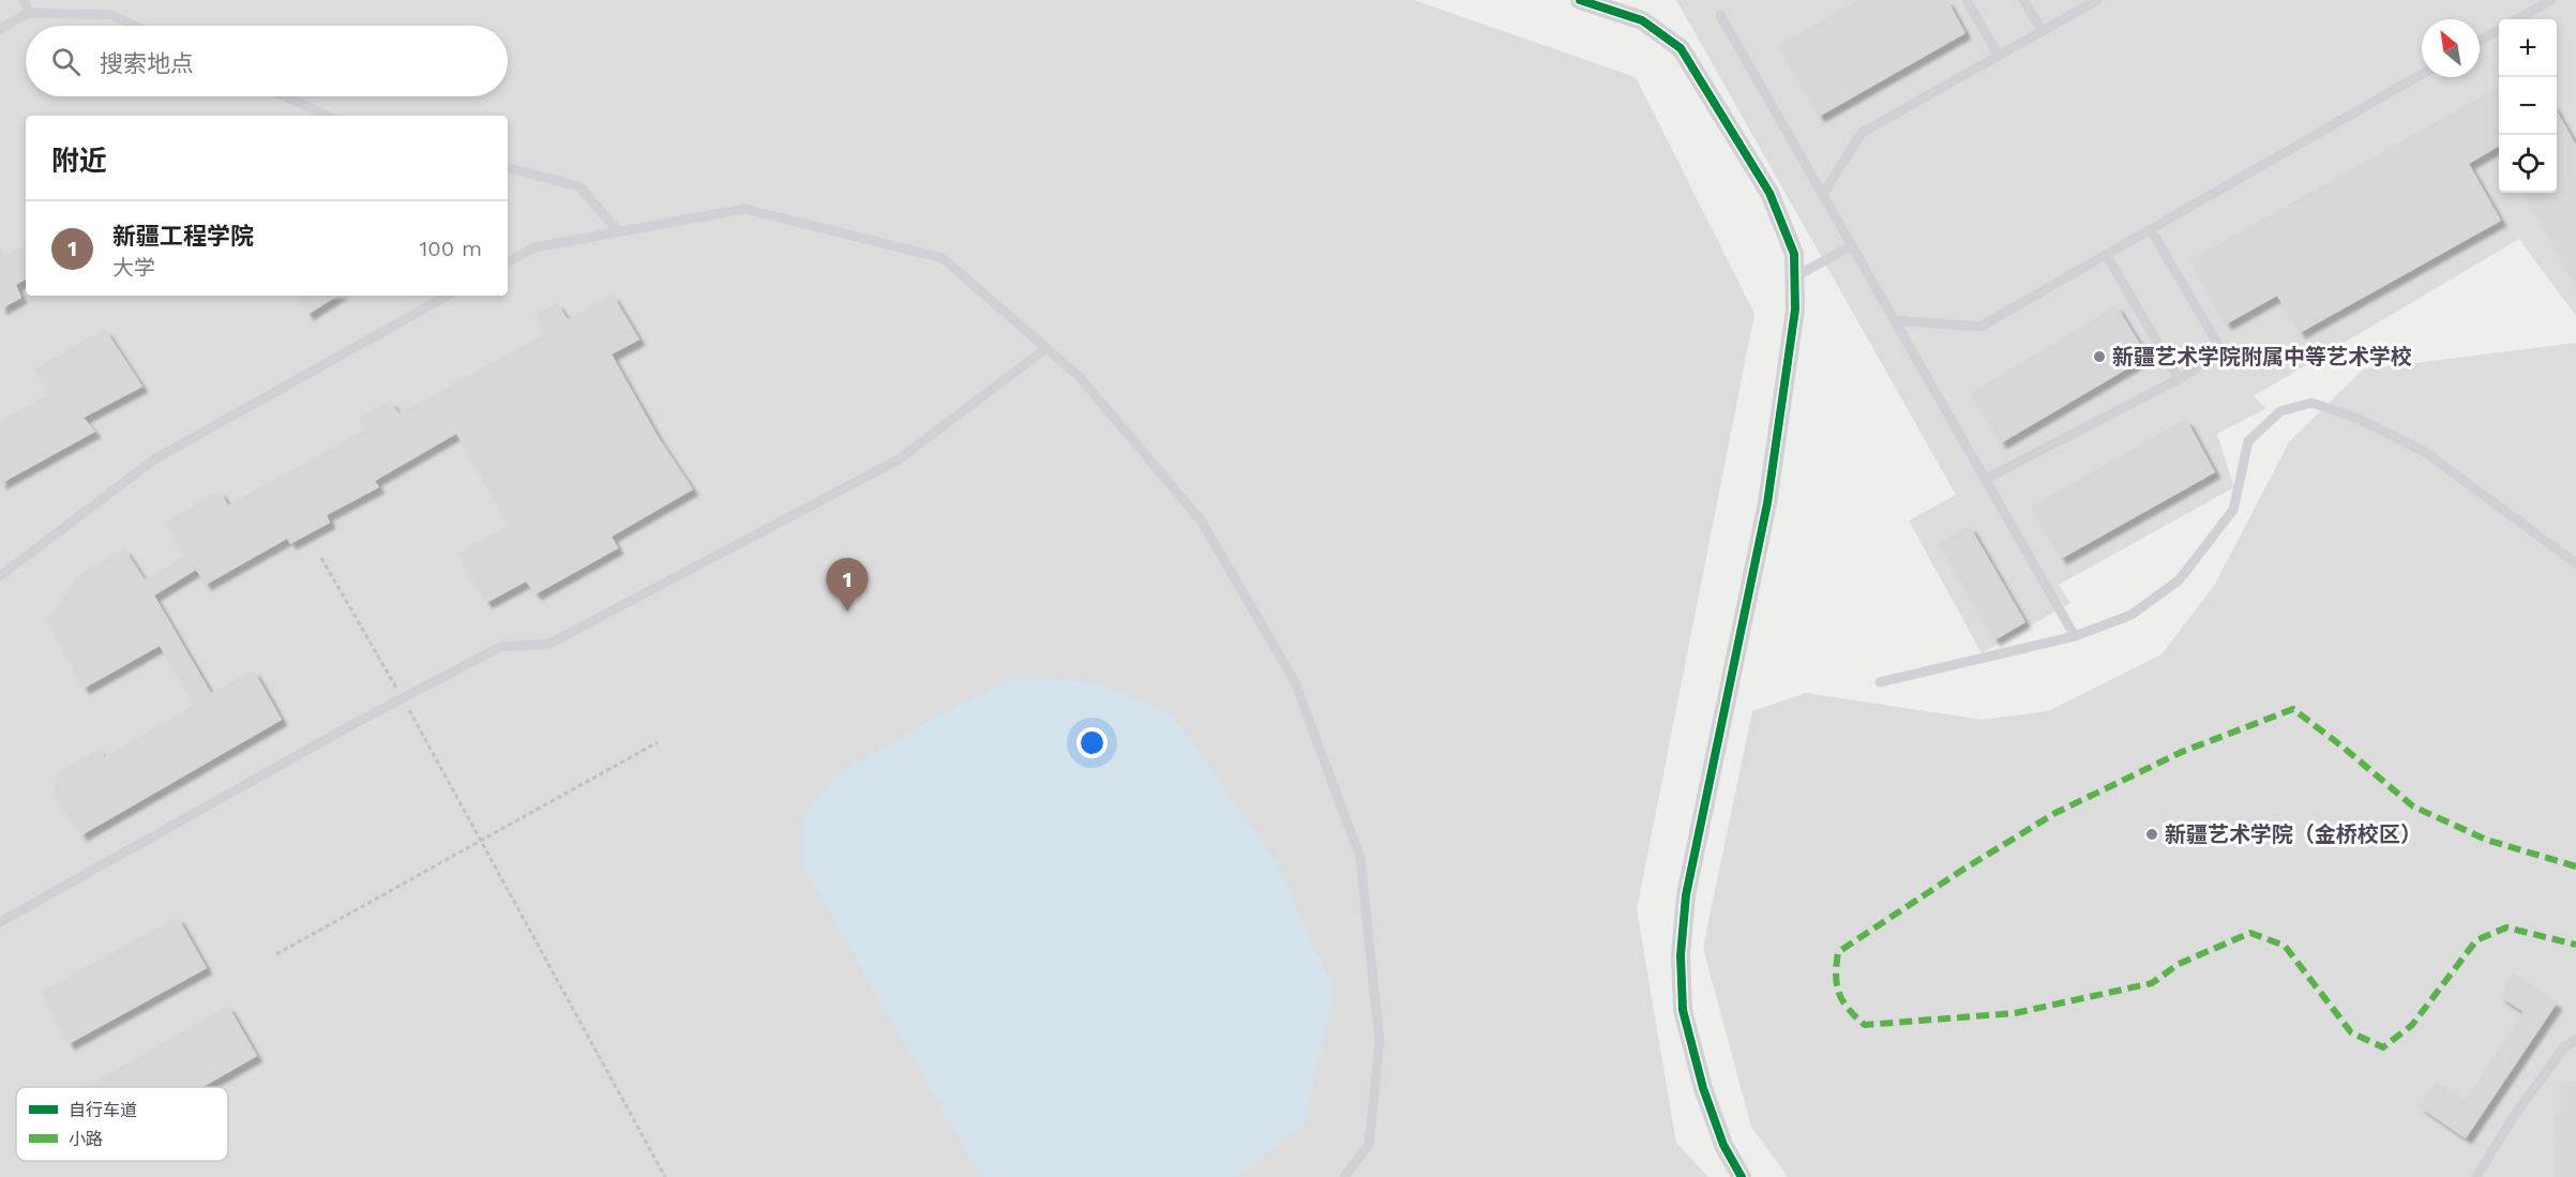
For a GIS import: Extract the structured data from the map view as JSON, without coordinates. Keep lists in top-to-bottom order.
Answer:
{
  "places": ["新疆艺术学院附属中等艺术学校", "新疆艺术学院（金桥校区）"],
  "legend": ["自行车道", "小路"],
  "north": "top left",
  "page": {
    "map_buttons": ["+", "−"],
    "search": "搜索地点",
    "heading": "附近",
    "list": [
      {
        "mark": "1",
        "name": "新疆工程学院",
        "note": "大学",
        "value": "100 m"
      }
    ],
    "pins": "1"
  }
}
